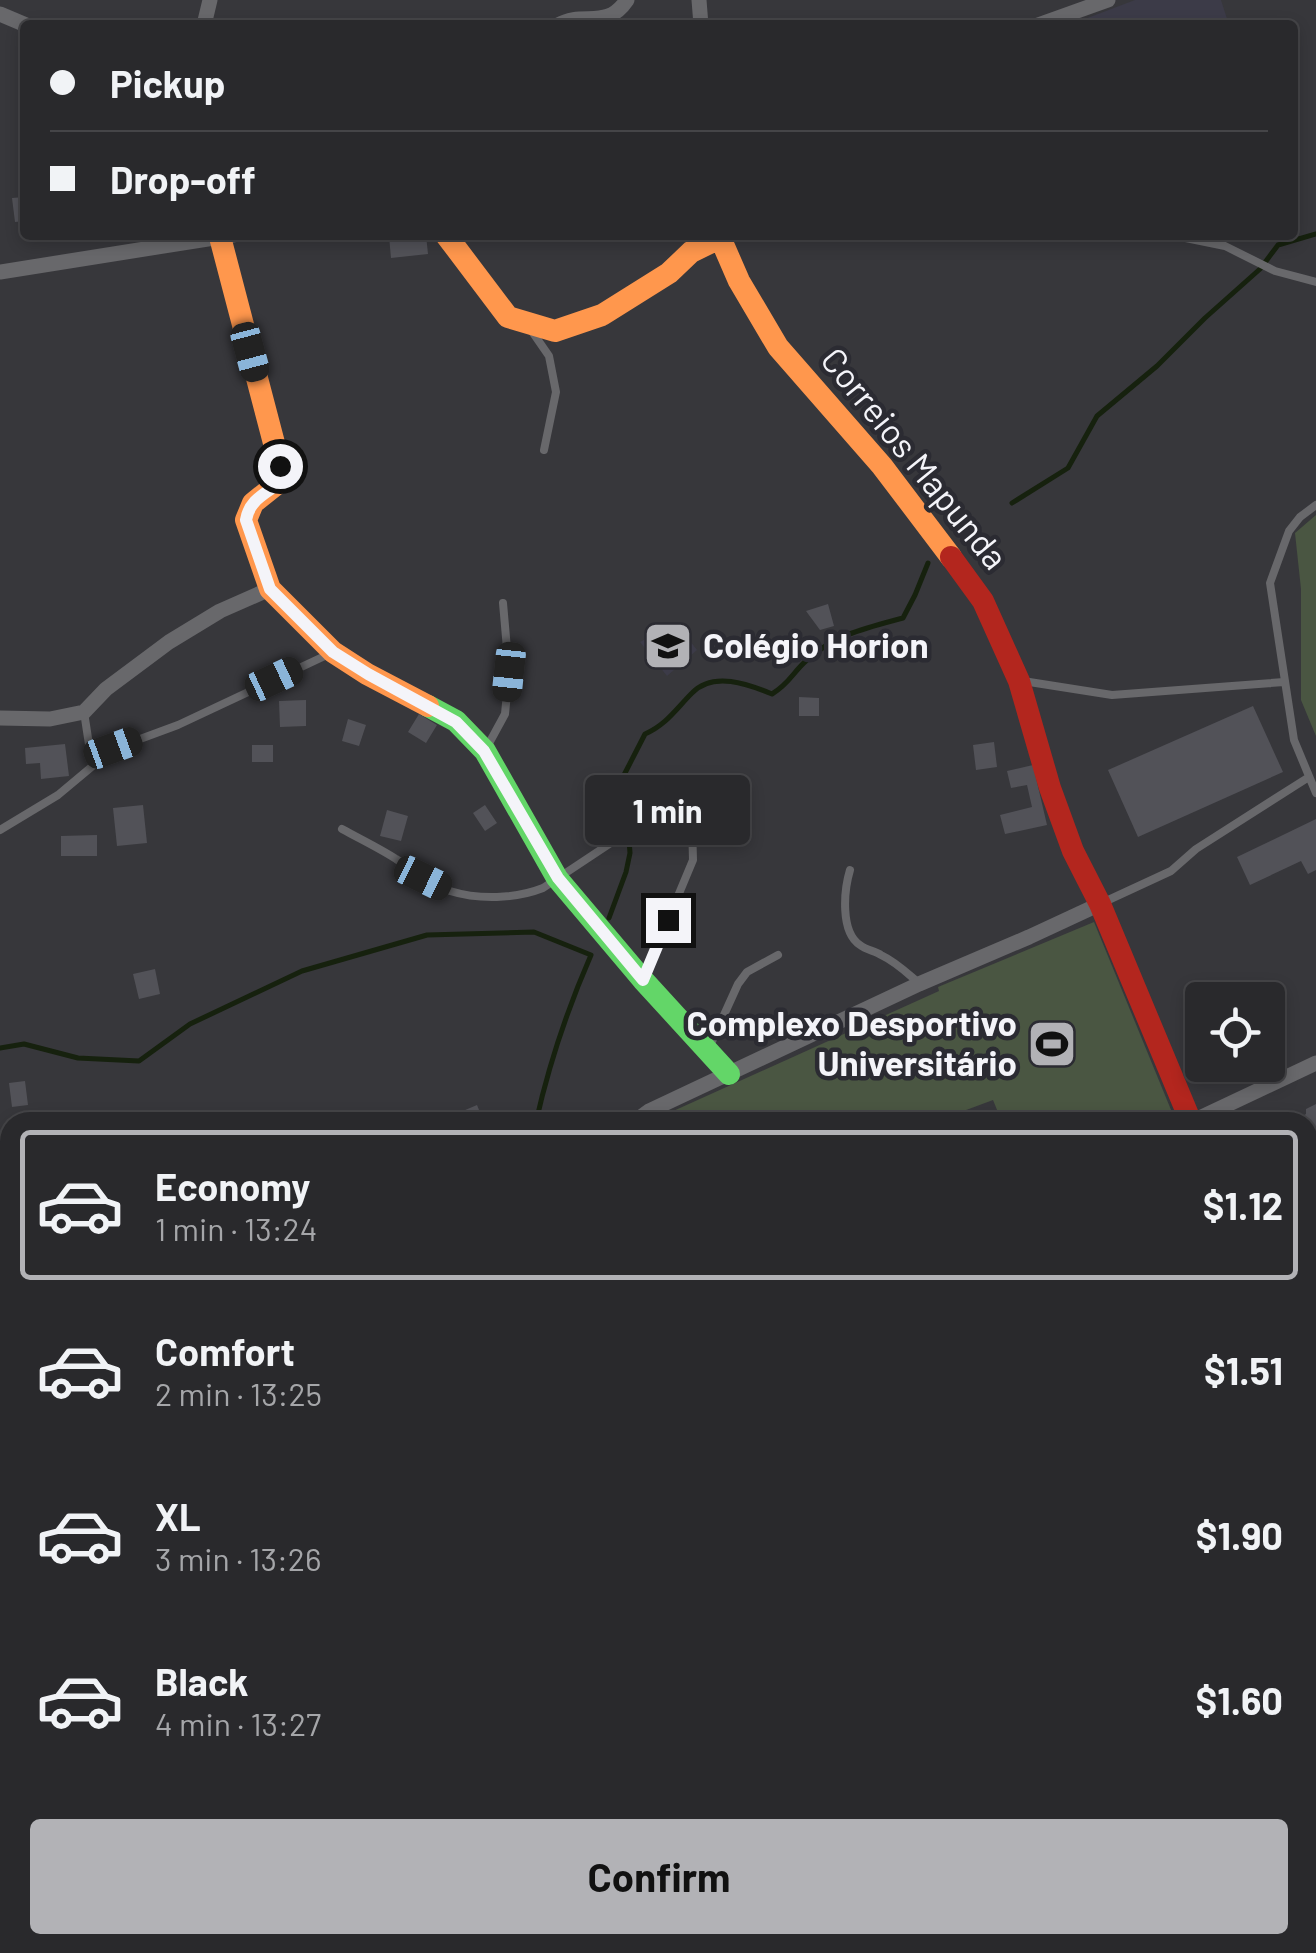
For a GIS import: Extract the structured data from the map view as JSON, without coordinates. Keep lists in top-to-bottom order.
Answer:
{
  "streets": {
    "street": ["Correios Mapunda"]
  },
  "places": {
    "school or university": ["Colégio Horion"],
    "sports": ["Complexo Desportivo Universitário"]
  },
  "page": {
    "banner": ["Pickup", "Drop-off"],
    "bubble": "1 min",
    "list": [
      {
        "name": "Economy",
        "note": "1 min · 13:24",
        "value": "$1.12"
      },
      {
        "name": "Comfort",
        "note": "2 min · 13:25",
        "value": "$1.51"
      },
      {
        "name": "XL",
        "note": "3 min · 13:26",
        "value": "$1.90"
      },
      {
        "name": "Black",
        "note": "4 min · 13:27",
        "value": "$1.60"
      }
    ],
    "buttons": "Confirm"
  }
}
